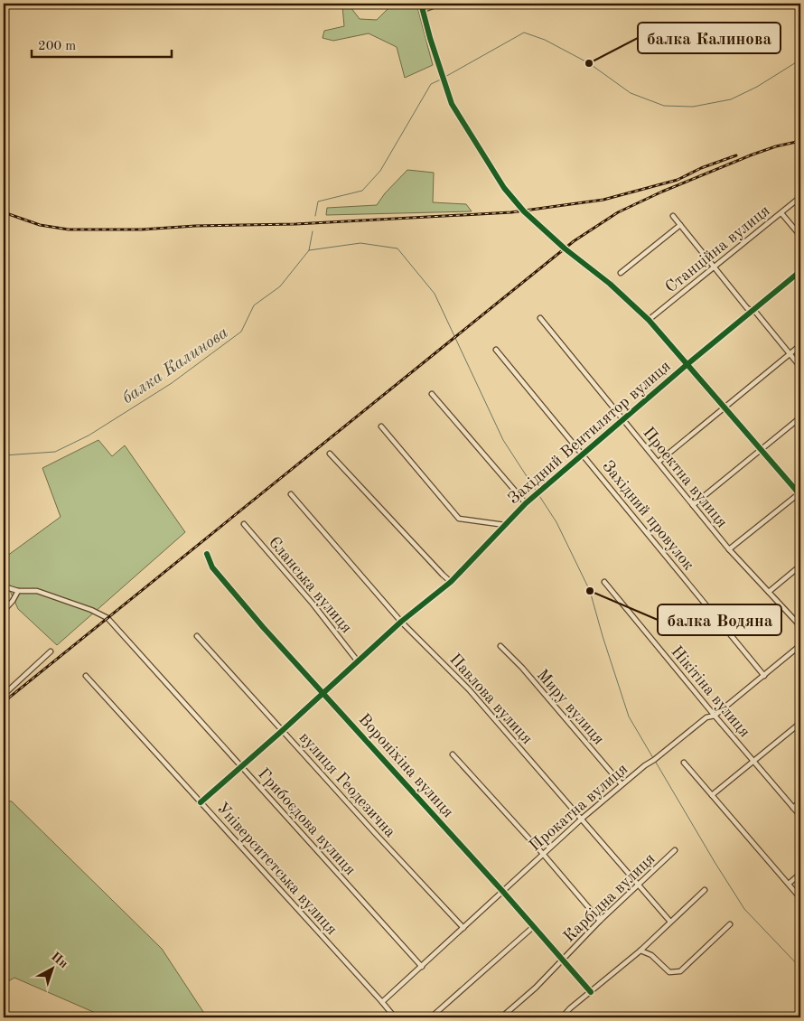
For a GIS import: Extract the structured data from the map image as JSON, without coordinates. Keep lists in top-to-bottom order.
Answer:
{
  "streets": {
    "street": [
      "Станційна вулиця",
      "Західний Вентилятор вулиця",
      "Проектна вулиця",
      "Західний провулок",
      "Єланська вулиця",
      "Нікітіна вулиця",
      "Павлова вулиця",
      "Миру вулиця",
      "Вороніхіна вулиця",
      "вулиця Геодезична",
      "Прокатна вулиця",
      "Грибоєдова вулиця",
      "Університетська вулиця",
      "Карбідна вулиця"
    ]
  },
  "crossings": [
    ["Західний Вентилятор вулиця", "Проектна вулиця"],
    ["Західний Вентилятор вулиця", "Західний провулок"],
    ["Західний Вентилятор вулиця", "Єланська вулиця"],
    ["Західний Вентилятор вулиця", "Павлова вулиця"],
    ["Західний Вентилятор вулиця", "Вороніхіна вулиця"],
    ["Західний Вентилятор вулиця", "вулиця Геодезична"],
    ["Західний Вентилятор вулиця", "Грибоєдова вулиця"],
    ["Західний Вентилятор вулиця", "Університетська вулиця"],
    ["Західний провулок", "Прокатна вулиця"],
    ["Нікітіна вулиця", "Прокатна вулиця"],
    ["Павлова вулиця", "Прокатна вулиця"],
    ["Павлова вулиця", "Карбідна вулиця"],
    ["Миру вулиця", "Прокатна вулиця"],
    ["Вороніхіна вулиця", "Прокатна вулиця"],
    ["Вороніхіна вулиця", "Карбідна вулиця"],
    ["вулиця Геодезична", "Прокатна вулиця"],
    ["Прокатна вулиця", "Грибоєдова вулиця"],
    ["Прокатна вулиця", "Університетська вулиця"]
  ],
  "water": ["балка Калинова"],
  "places": ["балка Калинова", "балка Водяна"],
  "scale_bar": "200 m",
  "north": "top right"
}
